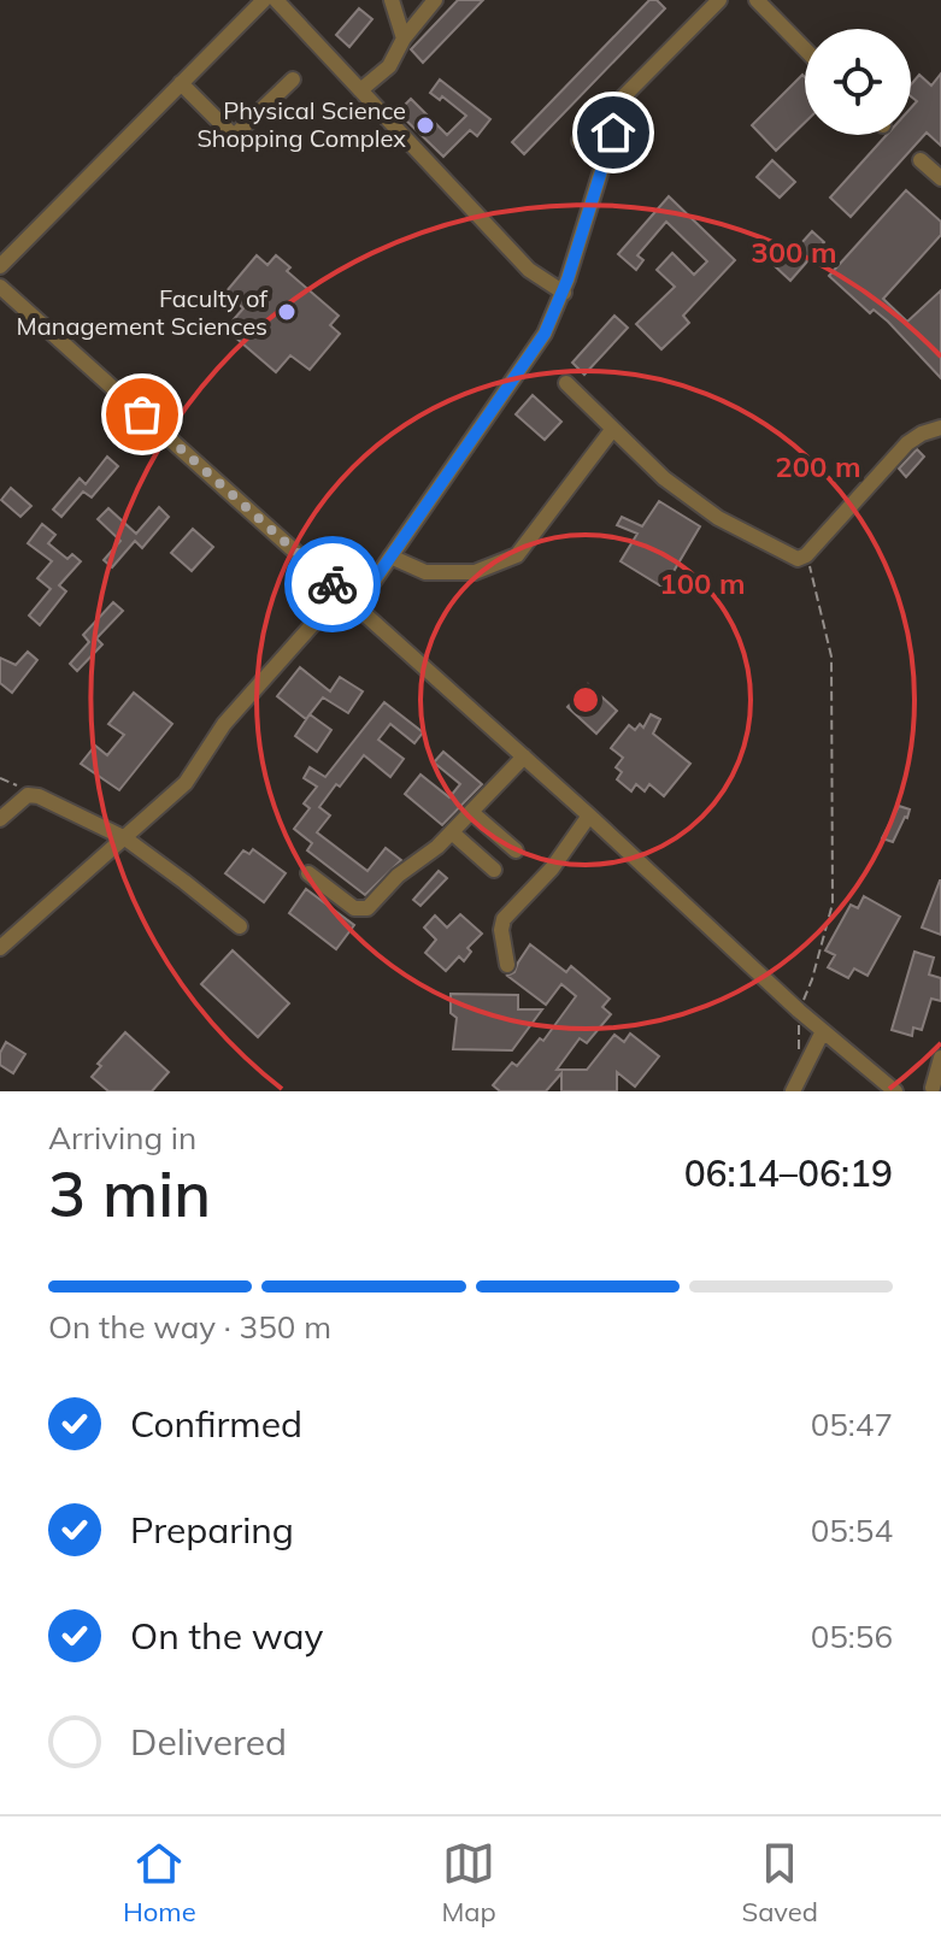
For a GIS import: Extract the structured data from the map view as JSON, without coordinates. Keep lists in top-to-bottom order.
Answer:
{
  "places": ["Physical Science Shopping Complex", "Faculty of Management Sciences"],
  "page": {
    "heading": ["3 min", "Arriving in", "06:14–06:19"],
    "bar": "On the way · 350 m",
    "list": [
      ["Confirmed", "05:47"],
      ["Preparing", "05:54"],
      ["On the way", "05:56"],
      "Delivered"
    ],
    "tabs": ["Home", "Map", "Saved"]
  },
  "rings": ["300 m", "200 m", "100 m"]
}
